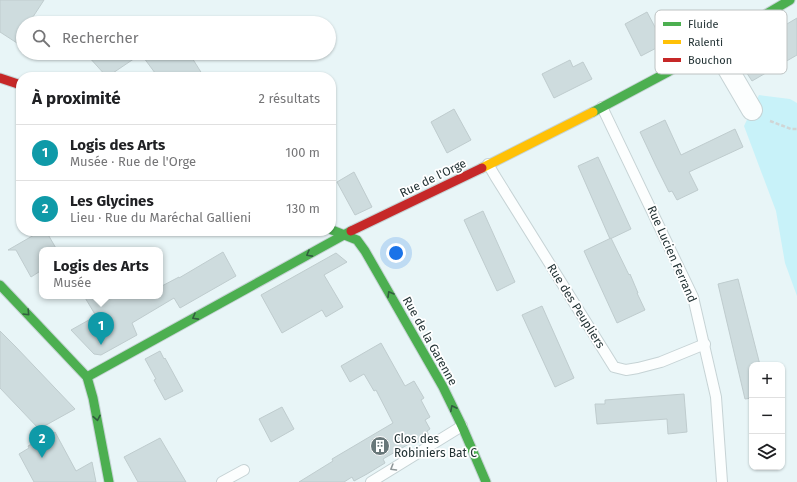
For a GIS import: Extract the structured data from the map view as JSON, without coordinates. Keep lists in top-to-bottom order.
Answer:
{
  "streets": {
    "street": ["Rue de l'Orge", "Rue de la Garenne"],
    "lane": ["Rue Lucien Ferrand", "Rue des Peupliers"]
  },
  "crossings": [
    ["Rue de l'Orge", "Rue Lucien Ferrand"],
    ["Rue de l'Orge", "Rue des Peupliers"],
    ["Rue de l'Orge", "Rue de la Garenne"],
    ["Rue Lucien Ferrand", "Rue des Peupliers"]
  ],
  "one_way": ["Rue de l'Orge", "Rue de la Garenne"],
  "places": {
    "building": ["Clos des Robiniers Bat C"]
  },
  "legend": ["Fluide", "Ralenti", "Bouchon"],
  "page": {
    "search": "Rechercher",
    "heading": ["À proximité", "2 résultats"],
    "list": [
      {
        "mark": "1",
        "name": "Logis des Arts",
        "note": "Musée · Rue de l'Orge",
        "value": "100 m"
      },
      {
        "mark": "2",
        "name": "Les Glycines",
        "note": "Lieu · Rue du Maréchal Gallieni",
        "value": "130 m"
      }
    ],
    "popup": ["Logis des Arts", "Musée"],
    "pins": ["1", "2"],
    "map_buttons": ["+", "−"]
  }
}
